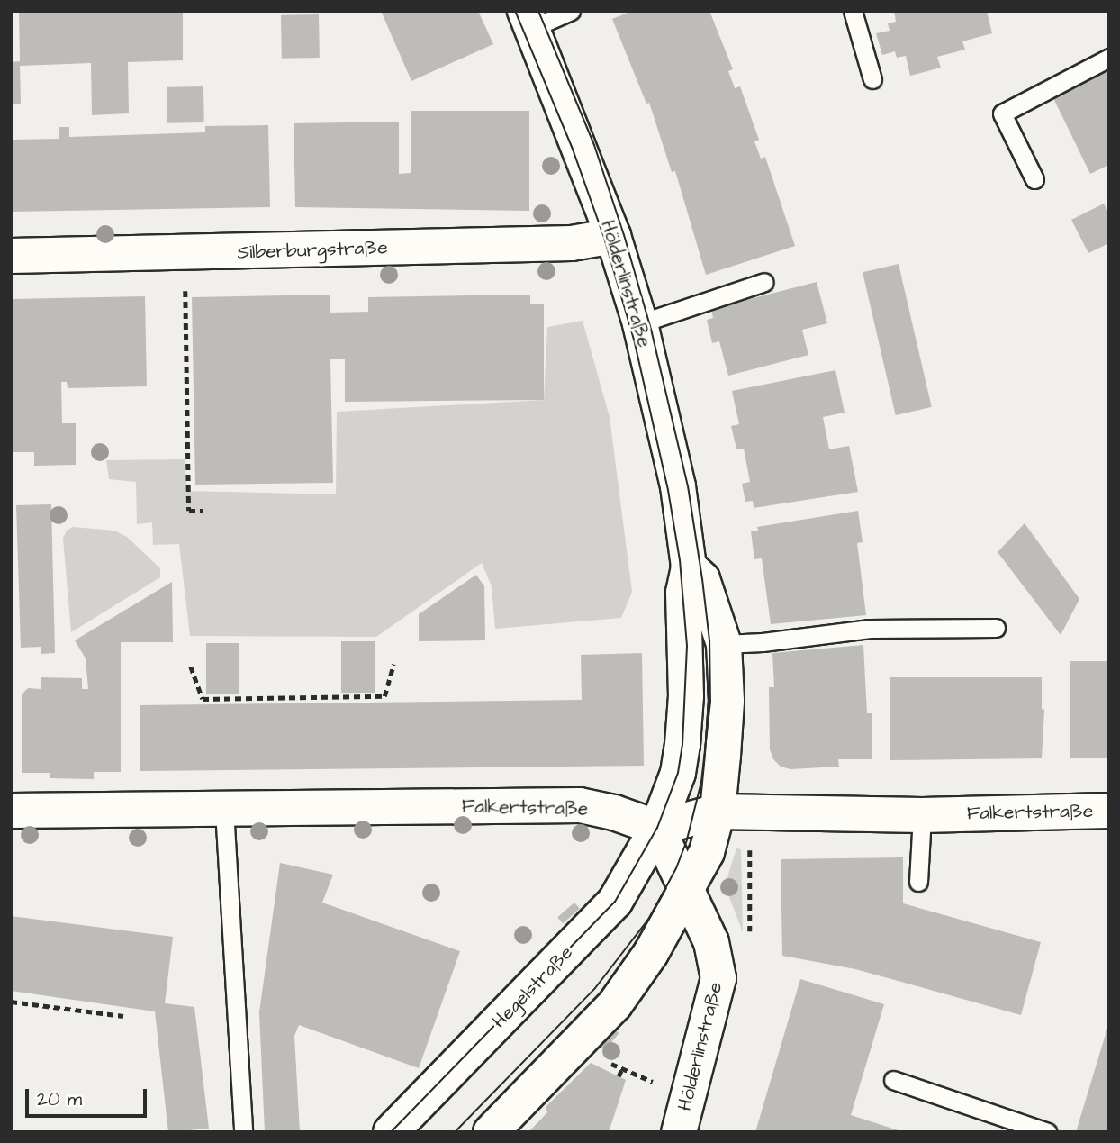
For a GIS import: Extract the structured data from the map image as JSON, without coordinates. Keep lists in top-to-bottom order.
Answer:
{
  "streets": {
    "street": [
      "Silberburgstraße",
      "Hölderlinstraße",
      "Falkertstraße",
      "Hegelstraße"
    ]
  },
  "crossings": [
    ["Silberburgstraße", "Hölderlinstraße"],
    ["Hölderlinstraße", "Falkertstraße"],
    ["Hölderlinstraße", "Hegelstraße"],
    ["Falkertstraße", "Hegelstraße"]
  ],
  "scale_bar": "20 m"
}
